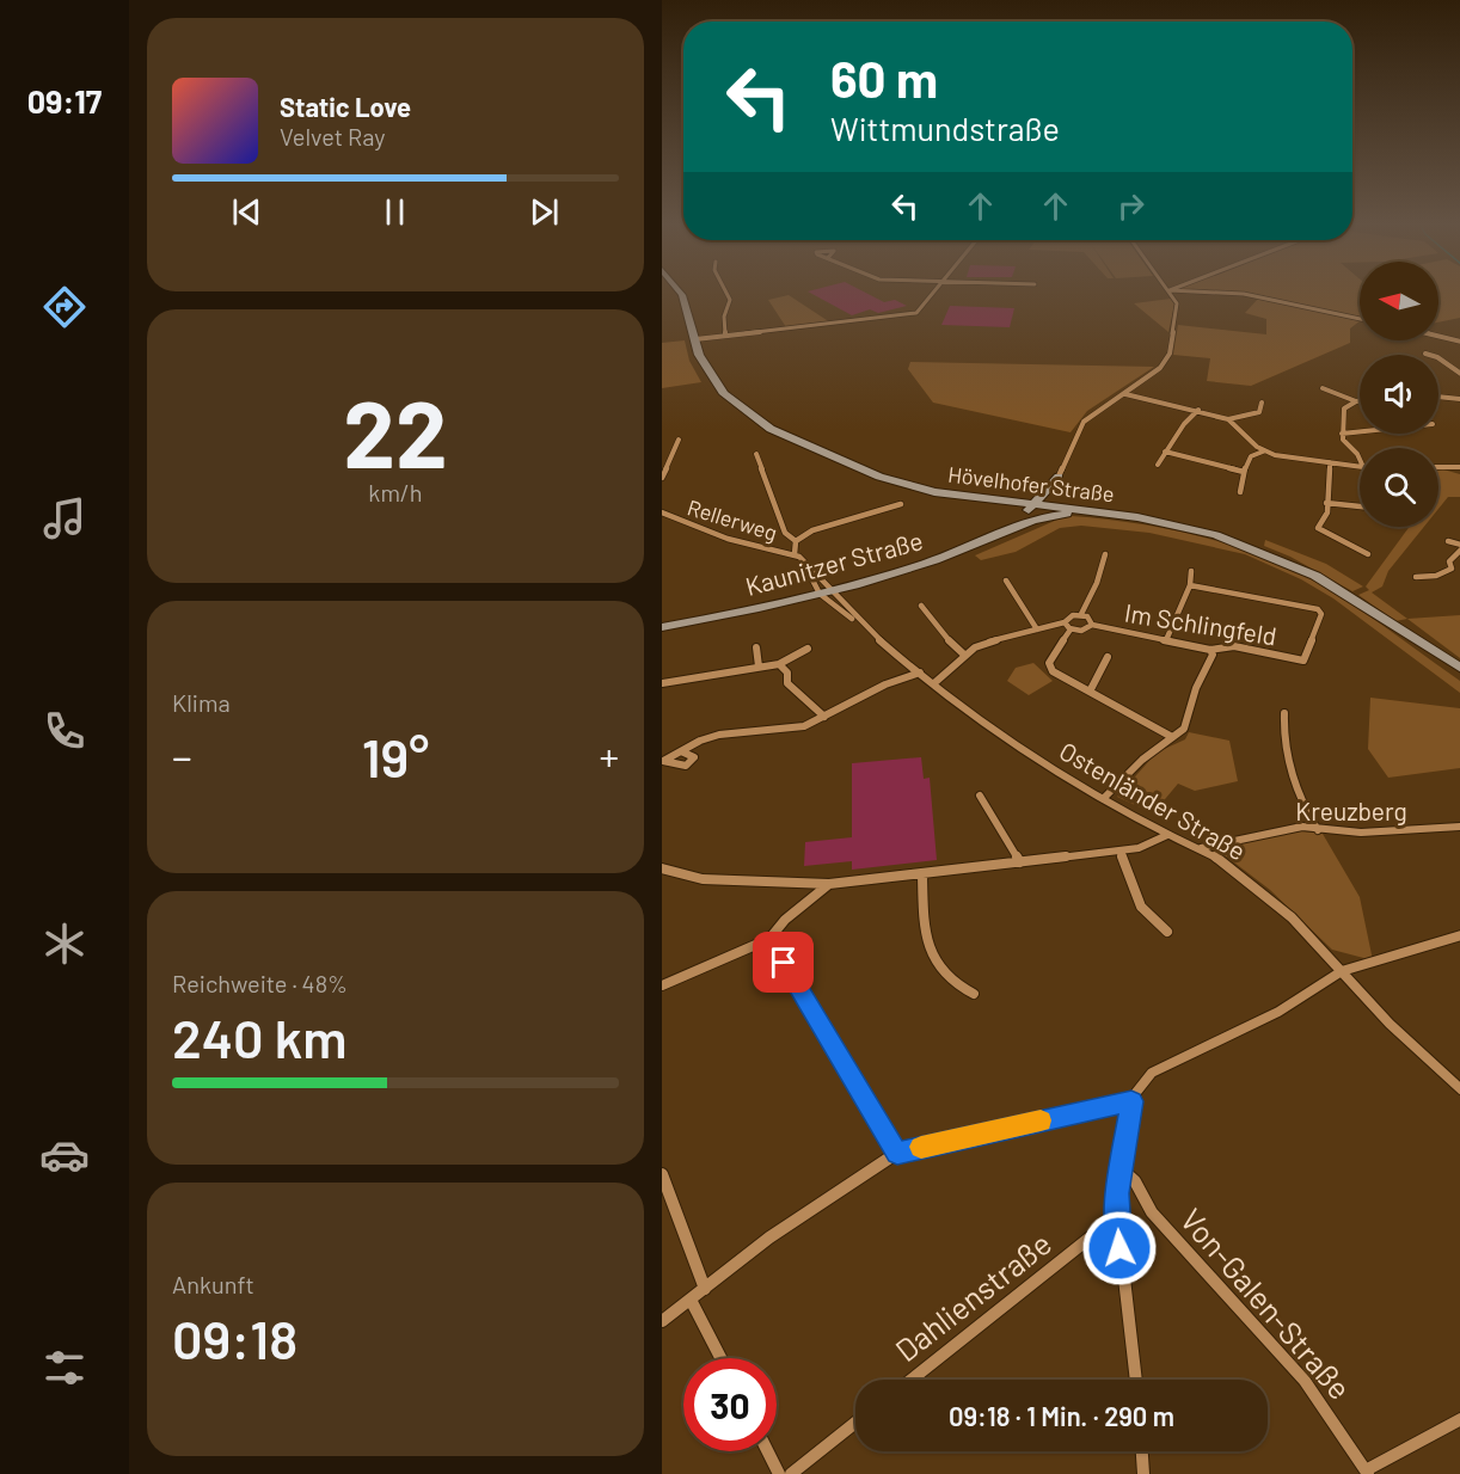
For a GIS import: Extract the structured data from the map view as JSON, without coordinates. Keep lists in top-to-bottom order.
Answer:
{
  "streets": {
    "main road": ["Hövelhofer Straße", "Kaunitzer Straße"],
    "street": [
      "Rellerweg",
      "Im Schlingfeld",
      "Ostenländer Straße",
      "Kreuzberg",
      "Dahlienstraße",
      "Von-Galen-Straße"
    ]
  },
  "crossings": [
    ["Hövelhofer Straße", "Kaunitzer Straße"],
    ["Rellerweg", "Kaunitzer Straße"],
    ["Rellerweg", "Ostenländer Straße"],
    ["Kaunitzer Straße", "Ostenländer Straße"],
    ["Ostenländer Straße", "Kreuzberg"]
  ],
  "north": "left",
  "page": {
    "tabs": "09:17",
    "turn": ["60 m", "Wittmundstraße"],
    "song": ["Static Love", "Velvet Ray"],
    "tile": [
      ["22", "km/h"],
      "Klima",
      ["Reichweite · 48%", "240 km"],
      ["Ankunft", "09:18"]
    ],
    "heat": ["−", "19°", "+"],
    "limit": "30",
    "trip": "09:18 · 1 Min. · 290 m"
  }
}
